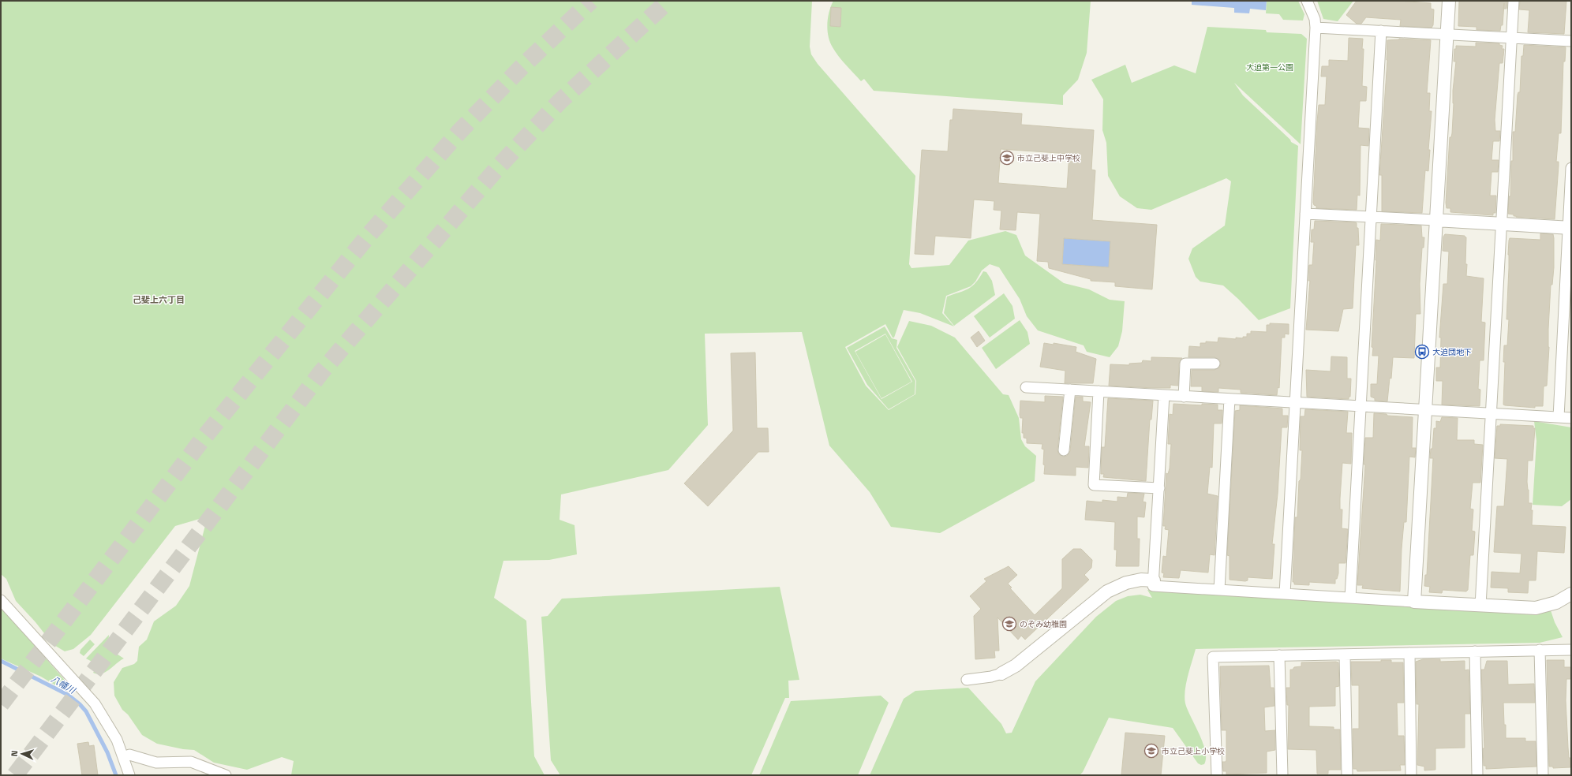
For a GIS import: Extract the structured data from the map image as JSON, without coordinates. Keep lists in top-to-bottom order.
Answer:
{
  "districts": ["己斐上六丁目"],
  "water": ["八幡川"],
  "parks": ["大迫第一公園"],
  "places": {
    "school or university": ["市立己斐上中学校", "のぞみ幼稚園", "市立己斐上小学校"],
    "bus stop": ["大迫団地下"]
  },
  "north": "left"
}
